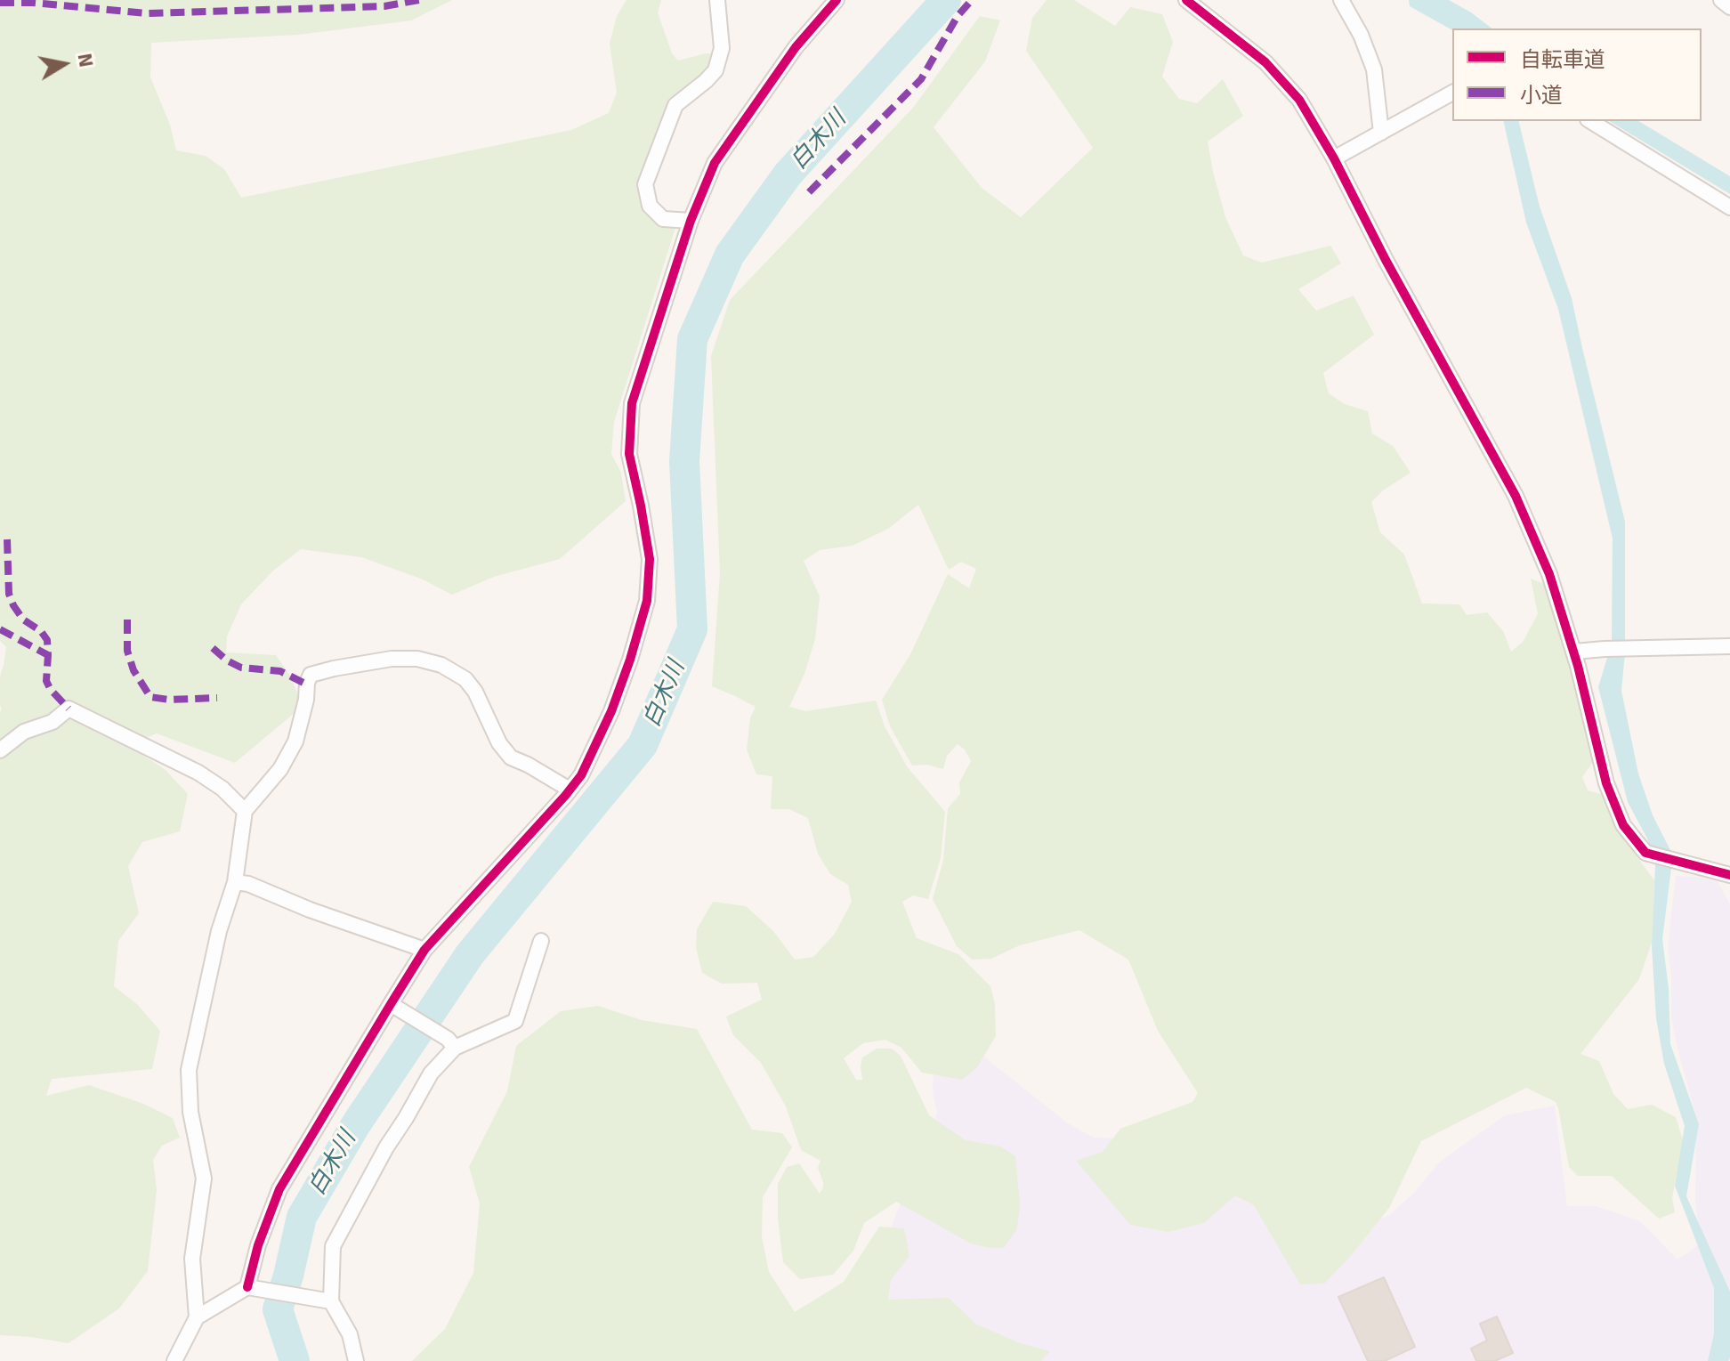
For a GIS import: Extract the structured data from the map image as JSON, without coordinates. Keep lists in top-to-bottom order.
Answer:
{
  "water": ["白木川"],
  "legend": ["自転車道", "小道"],
  "north": "right"
}
